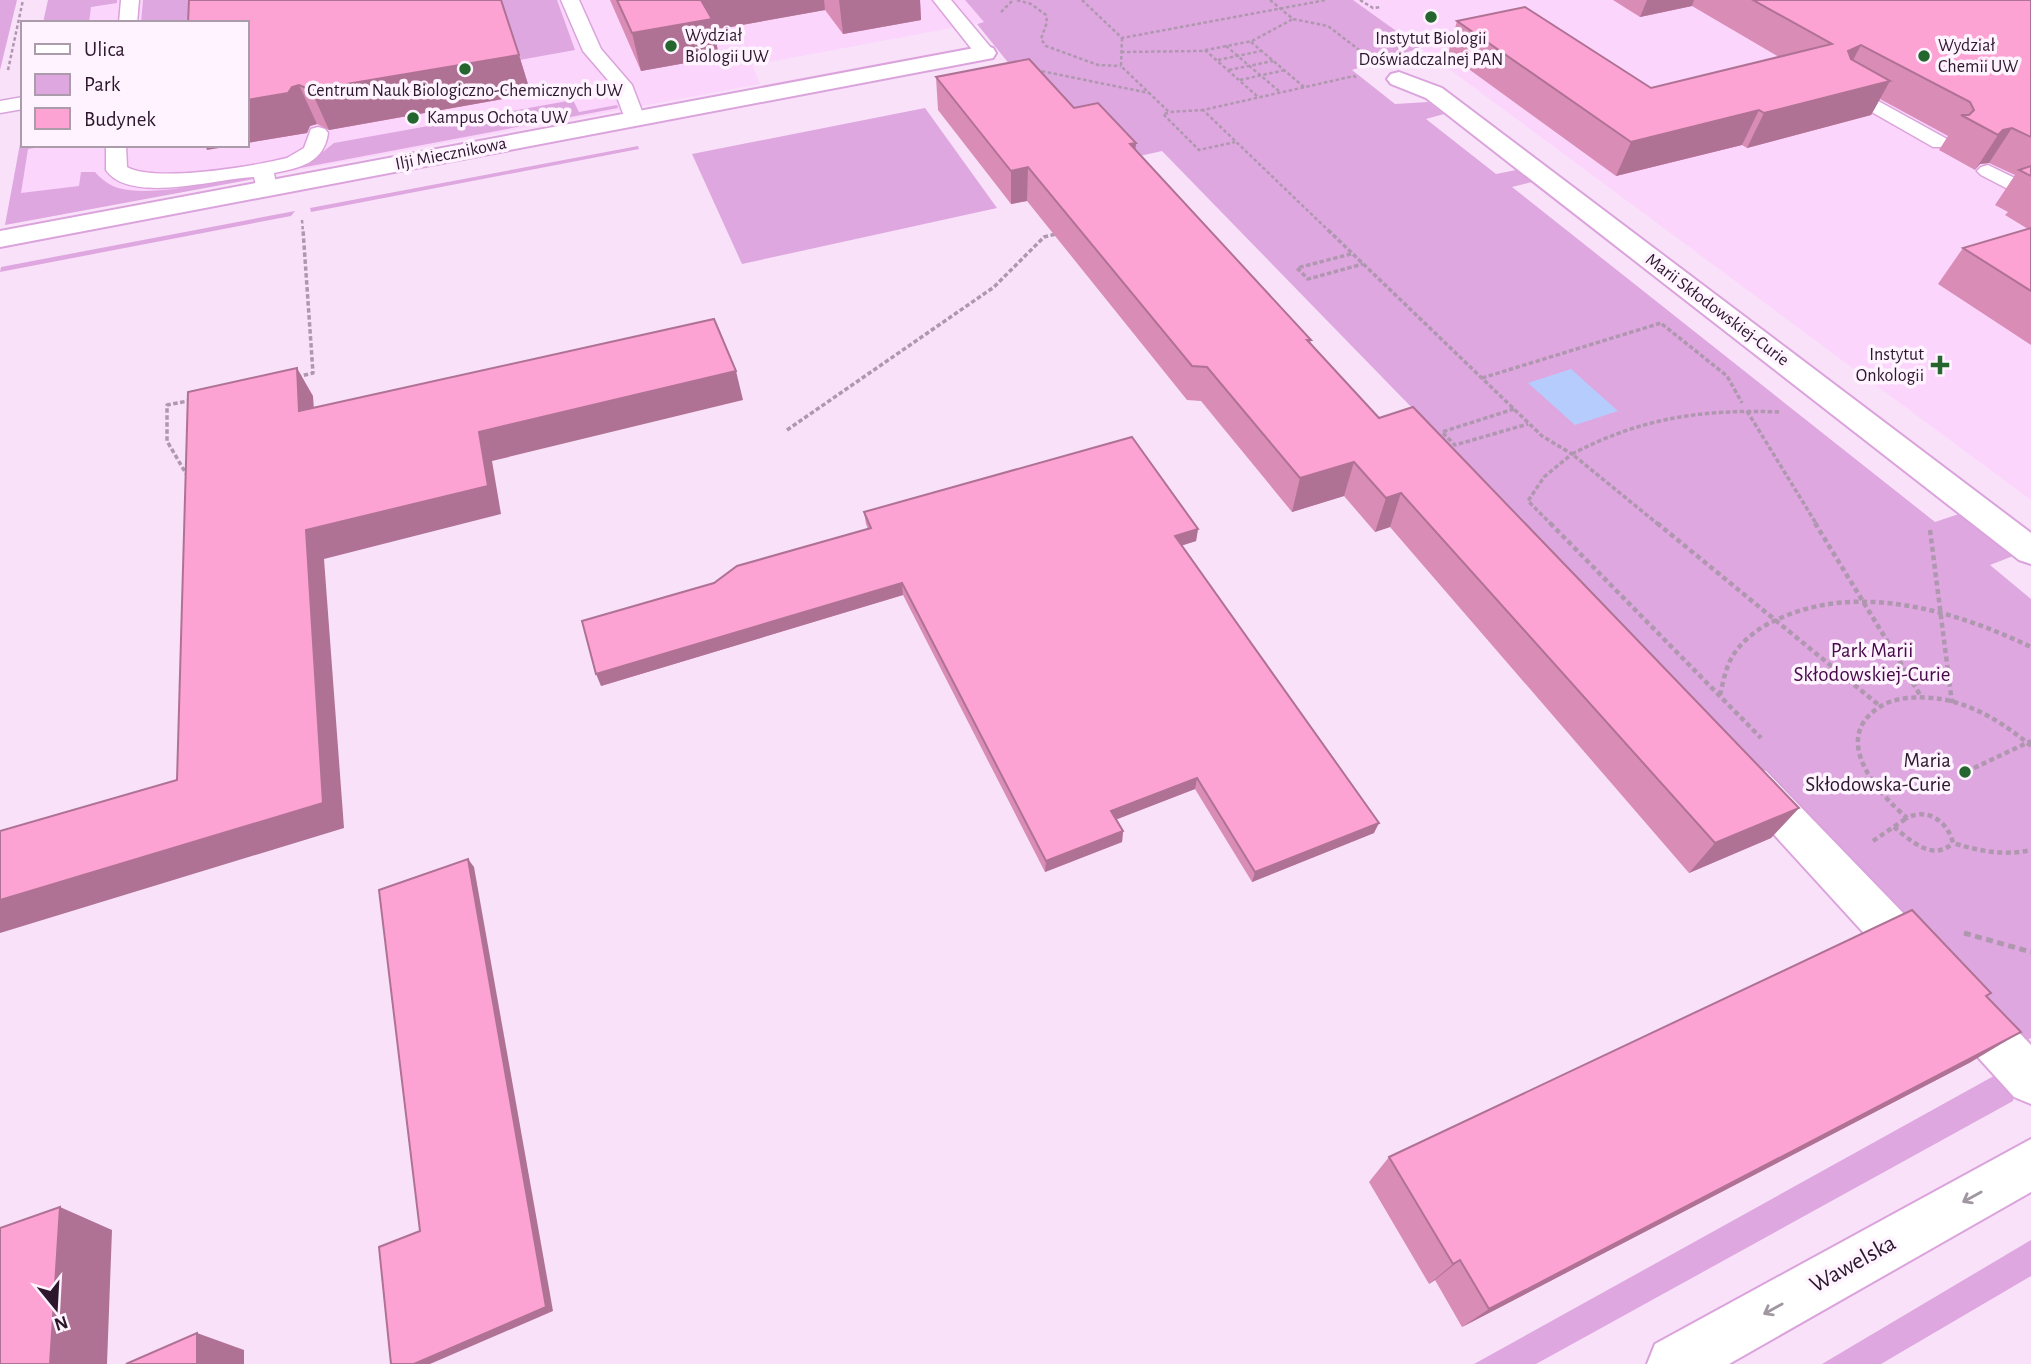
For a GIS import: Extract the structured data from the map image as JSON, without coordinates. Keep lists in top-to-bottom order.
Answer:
{
  "streets": {
    "street": ["Ilji Miecznikowa", "Marii Skłodowskiej-Curie", "Wawelska"]
  },
  "one_way": ["Wawelska"],
  "parks": ["Park Marii Skłodowskiej-Curie"],
  "places": {
    "other": [
      "Instytut Biologii Doświadczalnej PAN",
      "Wydział Biologii UW",
      "Wydział Chemii UW",
      "Centrum Nauk Biologiczno-Chemicznych UW",
      "Kampus Ochota UW",
      "Maria Skłodowska-Curie"
    ],
    "health": ["Instytut Onkologii"]
  },
  "legend": ["Ulica", "Park", "Budynek"],
  "north": "bottom"
}
